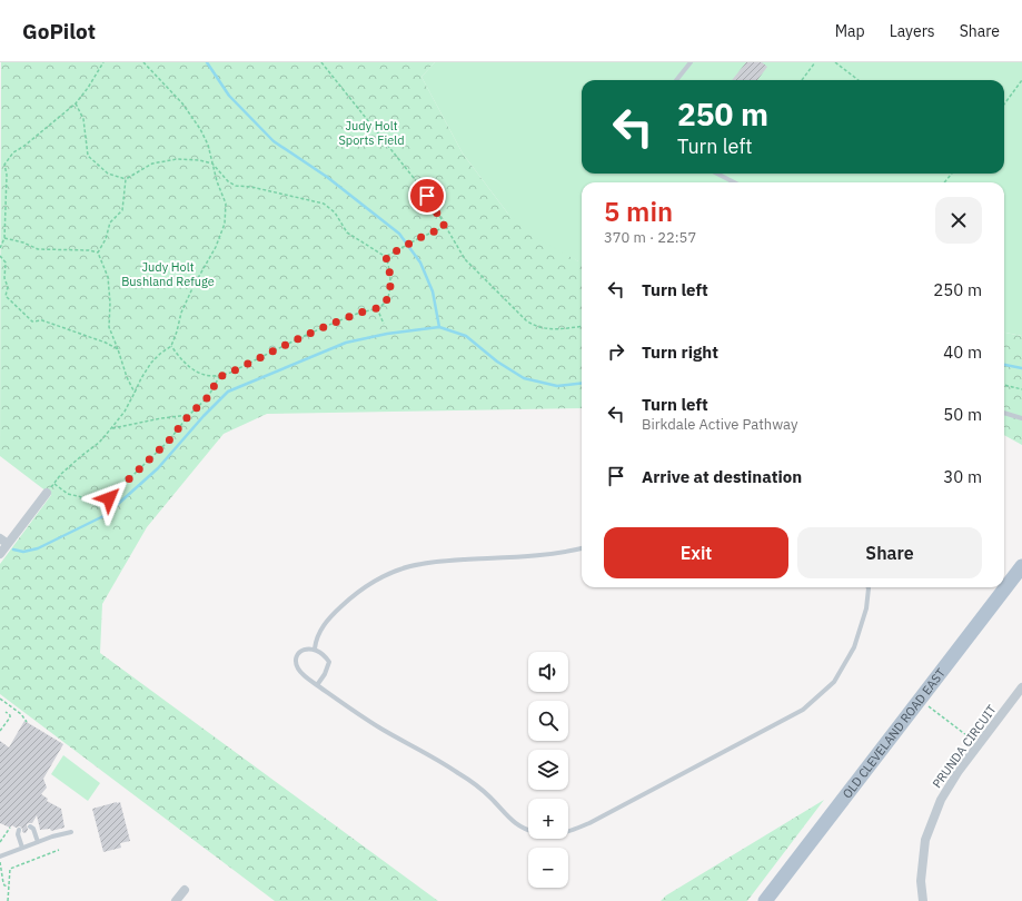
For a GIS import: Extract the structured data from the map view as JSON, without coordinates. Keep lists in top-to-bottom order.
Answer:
{
  "streets": {
    "main road": ["OLD CLEVELAND ROAD EAST"],
    "street": ["PRUNDA CIRCUIT"]
  },
  "parks": ["Judy Holt Sports Field", "Judy Holt Bushland Refuge"],
  "page": {
    "header": "GoPilot",
    "nav": ["Map", "Layers", "Share"],
    "turn": ["250 m", "Turn left"],
    "heading": ["5 min", "370 m · 22:57"],
    "list": [
      {
        "name": "Turn left",
        "value": "250 m"
      },
      {
        "name": "Turn right",
        "value": "40 m"
      },
      {
        "name": "Turn left",
        "note": "Birkdale Active Pathway",
        "value": "50 m"
      },
      {
        "name": "Arrive at destination",
        "value": "30 m"
      }
    ],
    "buttons": ["Exit", "Share"],
    "map_buttons": ["+", "−"]
  }
}
